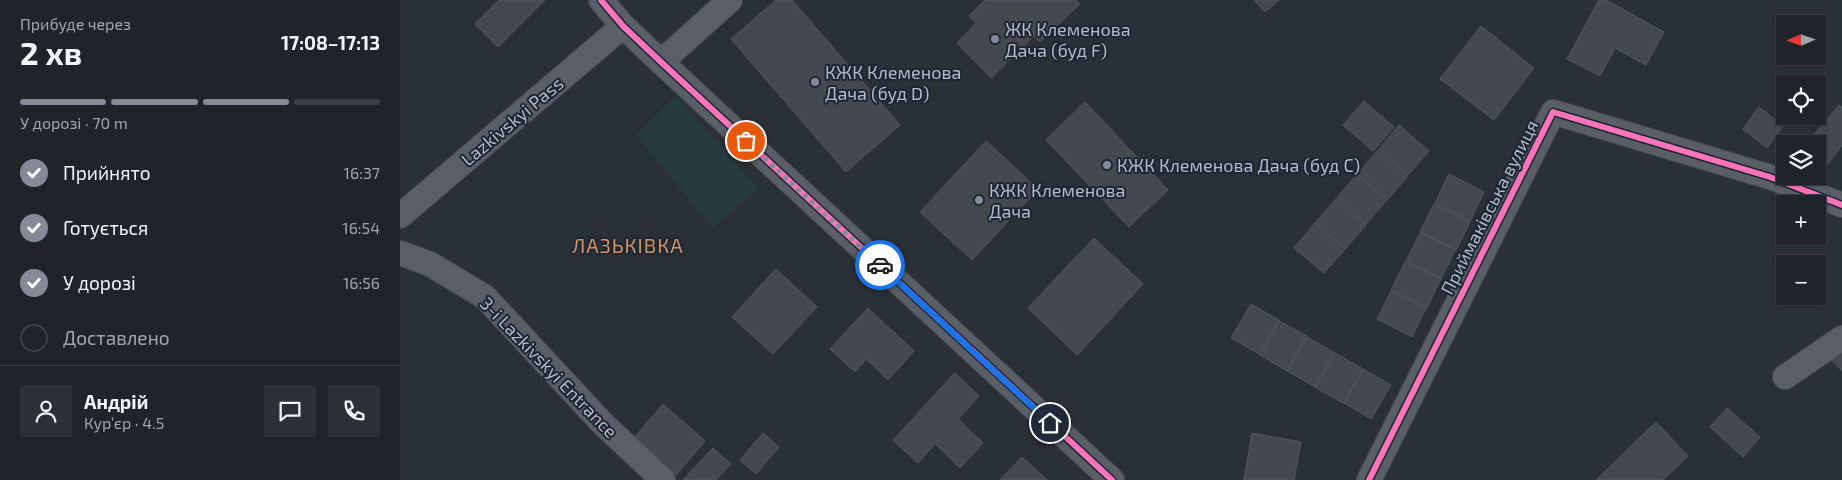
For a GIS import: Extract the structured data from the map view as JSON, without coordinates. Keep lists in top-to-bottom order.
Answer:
{
  "streets": {
    "street": ["Lazkivskyi Pass", "Приймаківська вулиця", "3-i Lazkivskyi Entrance"]
  },
  "districts": ["ЛАЗЬКІВКА"],
  "places": [
    "ЖК Клеменова Дача (буд F)",
    "КЖК Клеменова Дача (буд D)",
    "КЖК Клеменова Дача (буд С)",
    "КЖК Клеменова Дача"
  ],
  "north": "left",
  "page": {
    "heading": ["2 хв", "Прибуде через", "17:08–17:13"],
    "panel": ["Андрій", "Кур’єр · 4.5"],
    "map_buttons": ["+", "−"],
    "bar": "У дорозі · 70 m",
    "list": [
      ["Прийнято", "16:37"],
      ["Готується", "16:54"],
      ["У дорозі", "16:56"],
      "Доставлено"
    ]
  }
}
